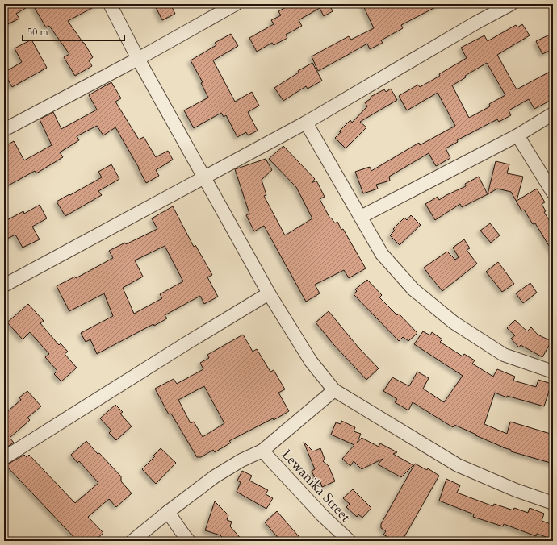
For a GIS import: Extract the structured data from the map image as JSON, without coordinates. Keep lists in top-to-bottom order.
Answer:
{
  "streets": {
    "street": ["Lewanika Street"]
  },
  "scale_bar": "50 m"
}
